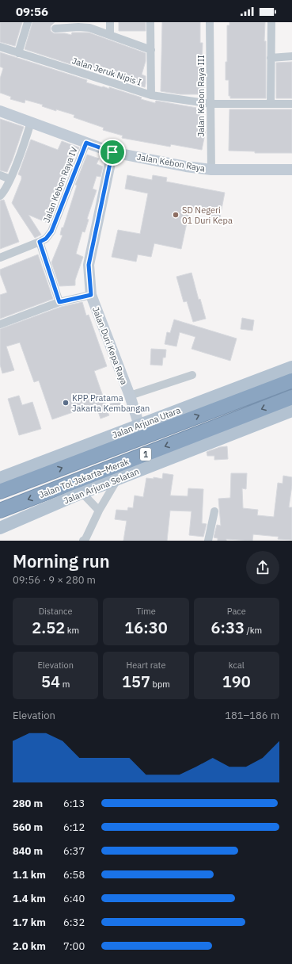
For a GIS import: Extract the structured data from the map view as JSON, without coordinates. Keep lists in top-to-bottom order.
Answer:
{
  "streets": {
    "highway": ["1", "Jalan Tol Jakarta–Merak"],
    "main road": ["Jalan Arjuna Utara", "Jalan Arjuna Selatan"],
    "street": [
      "Jalan Jeruk Nipis I",
      "Jalan Kebon Raya III",
      "Jalan Kebon Raya",
      "Jalan Kebon Raya IV",
      "Jalan Duri Kepa Raya"
    ]
  },
  "crossings": [
    ["Jalan Jeruk Nipis I", "Jalan Kebon Raya III"],
    ["Jalan Kebon Raya III", "Jalan Kebon Raya"],
    ["Jalan Kebon Raya", "Jalan Kebon Raya IV"],
    ["Jalan Kebon Raya", "Jalan Duri Kepa Raya"],
    ["Jalan Duri Kepa Raya", "Jalan Arjuna Utara"]
  ],
  "places": ["SD Negeri 01 Duri Kepa", "KPP Pratama Jakarta Kembangan"],
  "page": {
    "status": "09:56",
    "heading": ["Morning run", "09:56 · 9 × 280 m"],
    "stats": [
      ["Distance", "2.52 km"],
      ["Time", "16:30"],
      ["Pace", "6:33 /km"],
      ["Elevation", "54 m"],
      ["Heart rate", "157 bpm"],
      ["kcal", "190"]
    ],
    "chart": ["Elevation", "181–186 m"],
    "list": [
      {
        "name": "280 m",
        "note": "6:13"
      },
      {
        "name": "560 m",
        "note": "6:12"
      },
      {
        "name": "840 m",
        "note": "6:37"
      },
      {
        "name": "1.1 km",
        "note": "6:58"
      },
      {
        "name": "1.4 km",
        "note": "6:40"
      },
      {
        "name": "1.7 km",
        "note": "6:32"
      },
      {
        "name": "2.0 km",
        "note": "7:00"
      }
    ]
  }
}
